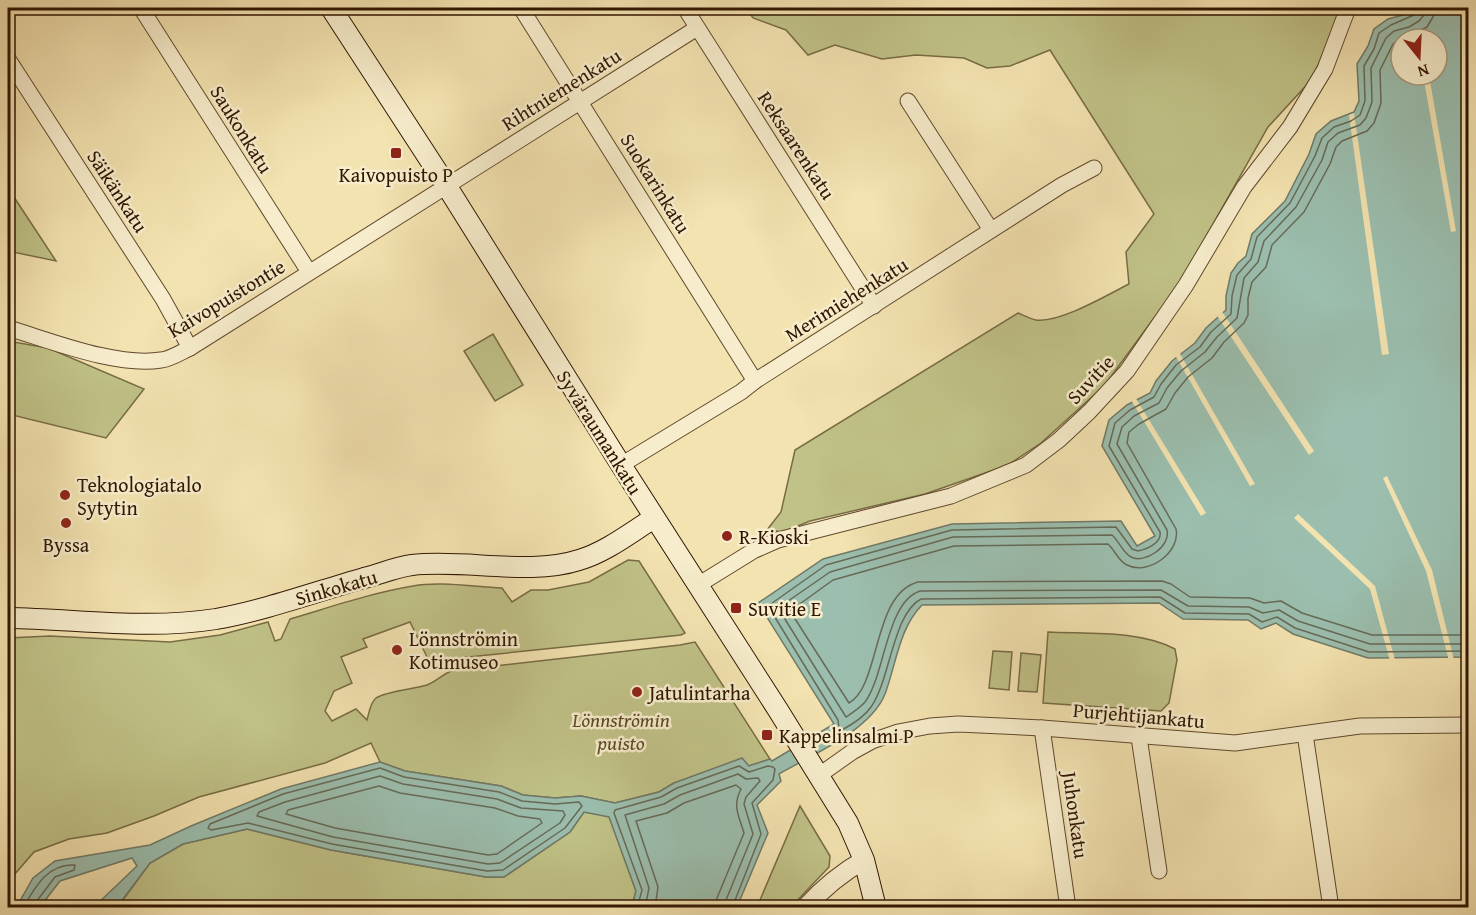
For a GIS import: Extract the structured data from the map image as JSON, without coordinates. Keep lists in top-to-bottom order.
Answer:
{
  "streets": {
    "main road": ["Syväraumankatu", "Sinkokatu"],
    "street": [
      "Rihtniemenkatu",
      "Saukonkatu",
      "Reksaarenkatu",
      "Suokarinkatu",
      "Säikänkatu",
      "Kaivopuistontie",
      "Merimiehenkatu",
      "Suvitie",
      "Purjehtijankatu",
      "Juhonkatu"
    ]
  },
  "crossings": [
    ["Rihtniemenkatu", "Reksaarenkatu"],
    ["Rihtniemenkatu", "Suokarinkatu"],
    ["Rihtniemenkatu", "Kaivopuistontie"],
    ["Rihtniemenkatu", "Syväraumankatu"],
    ["Saukonkatu", "Kaivopuistontie"],
    ["Reksaarenkatu", "Merimiehenkatu"],
    ["Suokarinkatu", "Merimiehenkatu"],
    ["Säikänkatu", "Kaivopuistontie"],
    ["Kaivopuistontie", "Syväraumankatu"],
    ["Merimiehenkatu", "Syväraumankatu"],
    ["Suvitie", "Syväraumankatu"],
    ["Syväraumankatu", "Sinkokatu"],
    ["Syväraumankatu", "Purjehtijankatu"],
    ["Purjehtijankatu", "Juhonkatu"]
  ],
  "parks": ["Lönnströmin puisto"],
  "places": {
    "transit": ["Kaivopuisto P", "Suvitie E", "Kappelinsalmi P"],
    "other": [
      "Teknologiatalo Sytytin",
      "Byssa",
      "R-Kioski",
      "Lönnströmin Kotimuseo",
      "Jatulintarha"
    ]
  },
  "north": "bottom"
}
